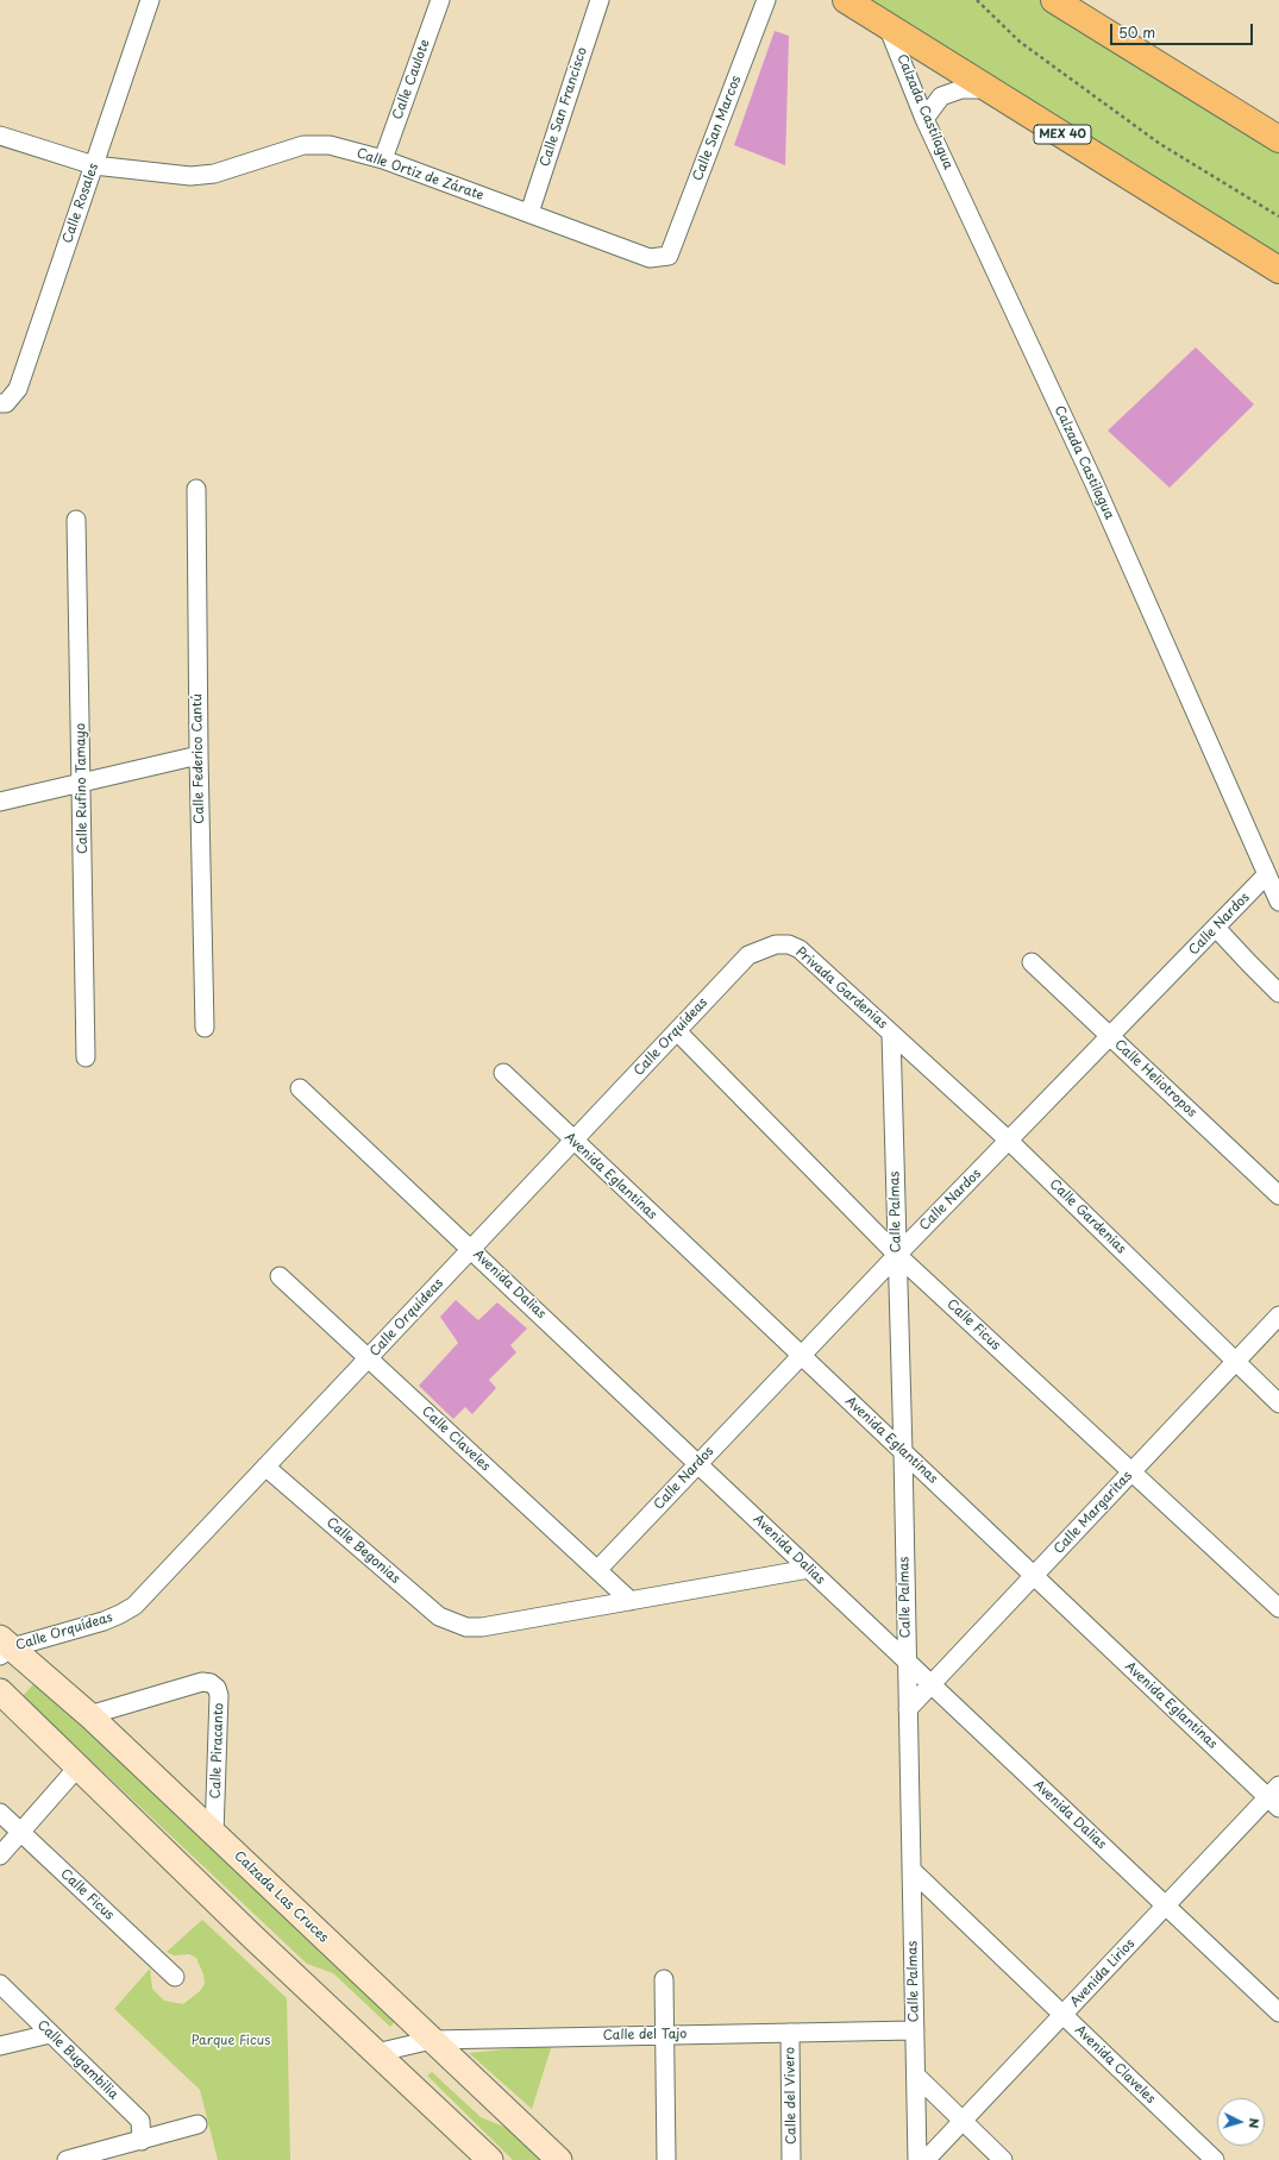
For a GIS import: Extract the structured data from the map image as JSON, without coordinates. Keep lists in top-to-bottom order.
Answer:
{
  "streets": {
    "highway": ["MEX 40"],
    "street": [
      "Calle Caulote",
      "Calle San Francisco",
      "Calzada Castilagua",
      "Calle San Marcos",
      "Calle Ortiz de Zárate",
      "Calle Rosales",
      "Calle Federico Cantú",
      "Calle Rufino Tamayo",
      "Calle Nardos",
      "Privada Gardenias",
      "Calle Orquídeas",
      "Calle Heliotropos",
      "Avenida Eglantinas",
      "Calle Palmas",
      "Calle Gardenias",
      "Avenida Dalias",
      "Calle Ficus",
      "Calle Claveles",
      "Calle Margaritas",
      "Calle Begonias",
      "Calle Piracanto",
      "Calzada Las Cruces",
      "Avenida Lirios",
      "Calle del Tajo",
      "Calle Bugambilia",
      "Avenida Claveles",
      "Calle del Vivero"
    ]
  },
  "crossings": [
    ["Calle Caulote", "Calle Ortiz de Zárate"],
    ["Calle San Francisco", "Calle Ortiz de Zárate"],
    ["Calzada Castilagua", "MEX 40"],
    ["Calzada Castilagua", "Calle Nardos"],
    ["Calle San Marcos", "Calle Ortiz de Zárate"],
    ["Calle Ortiz de Zárate", "Calle Rosales"],
    ["Calle Nardos", "Calle Heliotropos"],
    ["Calle Nardos", "Avenida Eglantinas"],
    ["Calle Nardos", "Calle Palmas"],
    ["Calle Nardos", "Calle Gardenias"],
    ["Calle Nardos", "Avenida Dalias"],
    ["Calle Nardos", "Calle Ficus"],
    ["Calle Nardos", "Calle Claveles"],
    ["Privada Gardenias", "Calle Orquídeas"],
    ["Privada Gardenias", "Calle Palmas"],
    ["Privada Gardenias", "Calle Gardenias"],
    ["Calle Orquídeas", "Avenida Eglantinas"],
    ["Calle Orquídeas", "Avenida Dalias"],
    ["Calle Orquídeas", "Calle Ficus"],
    ["Calle Orquídeas", "Calle Claveles"],
    ["Calle Orquídeas", "Calle Begonias"],
    ["Calle Orquídeas", "Calzada Las Cruces"],
    ["Avenida Eglantinas", "Calle Palmas"],
    ["Avenida Eglantinas", "Calle Margaritas"],
    ["Avenida Eglantinas", "Avenida Lirios"],
    ["Calle Palmas", "Calle Gardenias"],
    ["Calle Palmas", "Avenida Dalias"],
    ["Calle Palmas", "Calle Ficus"],
    ["Calle Palmas", "Calle Margaritas"],
    ["Calle Palmas", "Calle del Tajo"],
    ["Calle Palmas", "Avenida Claveles"],
    ["Calle Gardenias", "Calle Margaritas"],
    ["Avenida Dalias", "Calle Margaritas"],
    ["Avenida Dalias", "Avenida Lirios"],
    ["Calle Ficus", "Calle Margaritas"],
    ["Calle Claveles", "Calle Begonias"],
    ["Calle Piracanto", "Calzada Las Cruces"],
    ["Calzada Las Cruces", "Calle del Tajo"],
    ["Avenida Lirios", "Avenida Claveles"],
    ["Calle del Tajo", "Calle del Vivero"]
  ],
  "parks": ["Parque Ficus"],
  "scale_bar": "50 m",
  "north": "right"
}
